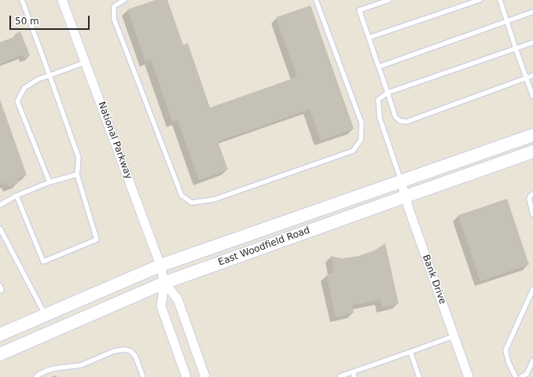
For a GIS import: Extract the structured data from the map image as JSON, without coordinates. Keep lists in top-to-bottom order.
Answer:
{
  "streets": {
    "street": ["National Parkway", "East Woodfield Road", "Bank Drive"]
  },
  "crossings": [
    ["National Parkway", "East Woodfield Road"],
    ["East Woodfield Road", "Bank Drive"]
  ],
  "scale_bar": "50 m"
}
